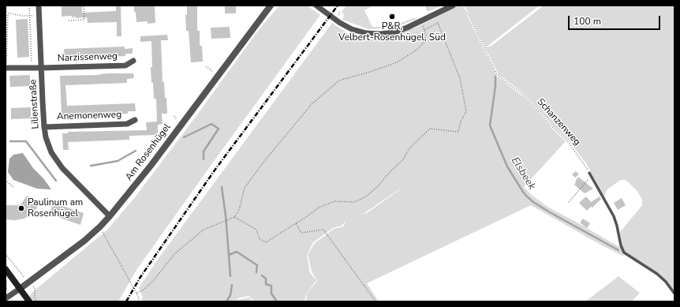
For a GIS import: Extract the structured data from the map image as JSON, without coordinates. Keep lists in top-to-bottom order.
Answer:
{
  "streets": {
    "street": [
      "Narzissenweg",
      "Lilienstraße",
      "Anemonenweg",
      "Am Rosenhügel"
    ],
    "path": ["Schanzenweg"]
  },
  "crossings": [
    ["Narzissenweg", "Lilienstraße"],
    ["Lilienstraße", "Anemonenweg"],
    ["Lilienstraße", "Am Rosenhügel"]
  ],
  "water": ["Elsbeek"],
  "places": ["P&R, Velbert-Rosenhügel, Süd", "Paulinum am Rosenhügel"],
  "scale_bar": "100 m"
}
